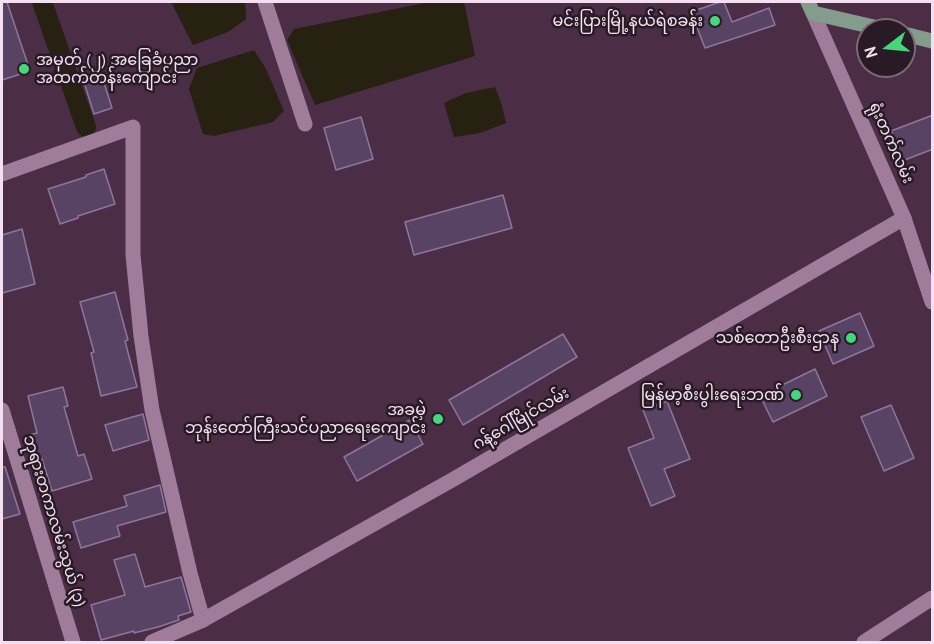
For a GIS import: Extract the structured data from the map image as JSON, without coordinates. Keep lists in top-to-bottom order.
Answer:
{
  "streets": {
    "street": ["ရုံးတက်လမ်း", "ဂန့်ဂေါ်မြိုင်လမ်း", "ဘုရားတကာလမ်းသွယ် (၃)"]
  },
  "crossings": [
    ["ရုံးတက်လမ်း", "ဂန့်ဂေါ်မြိုင်လမ်း"]
  ],
  "places": [
    "မင်းပြားမြို့နယ်ရဲစခန်း",
    "အမှတ် (၂) အခြေခံပညာ အထက်တန်းကျောင်း",
    "သစ်တောဦးစီးဌာန",
    "မြန်မာ့စီးပွါးရေးဘဏ်",
    "အခမဲ့ ဘုန်းတော်ကြီးသင်ပညာရေးကျောင်း"
  ],
  "north": "left"
}
